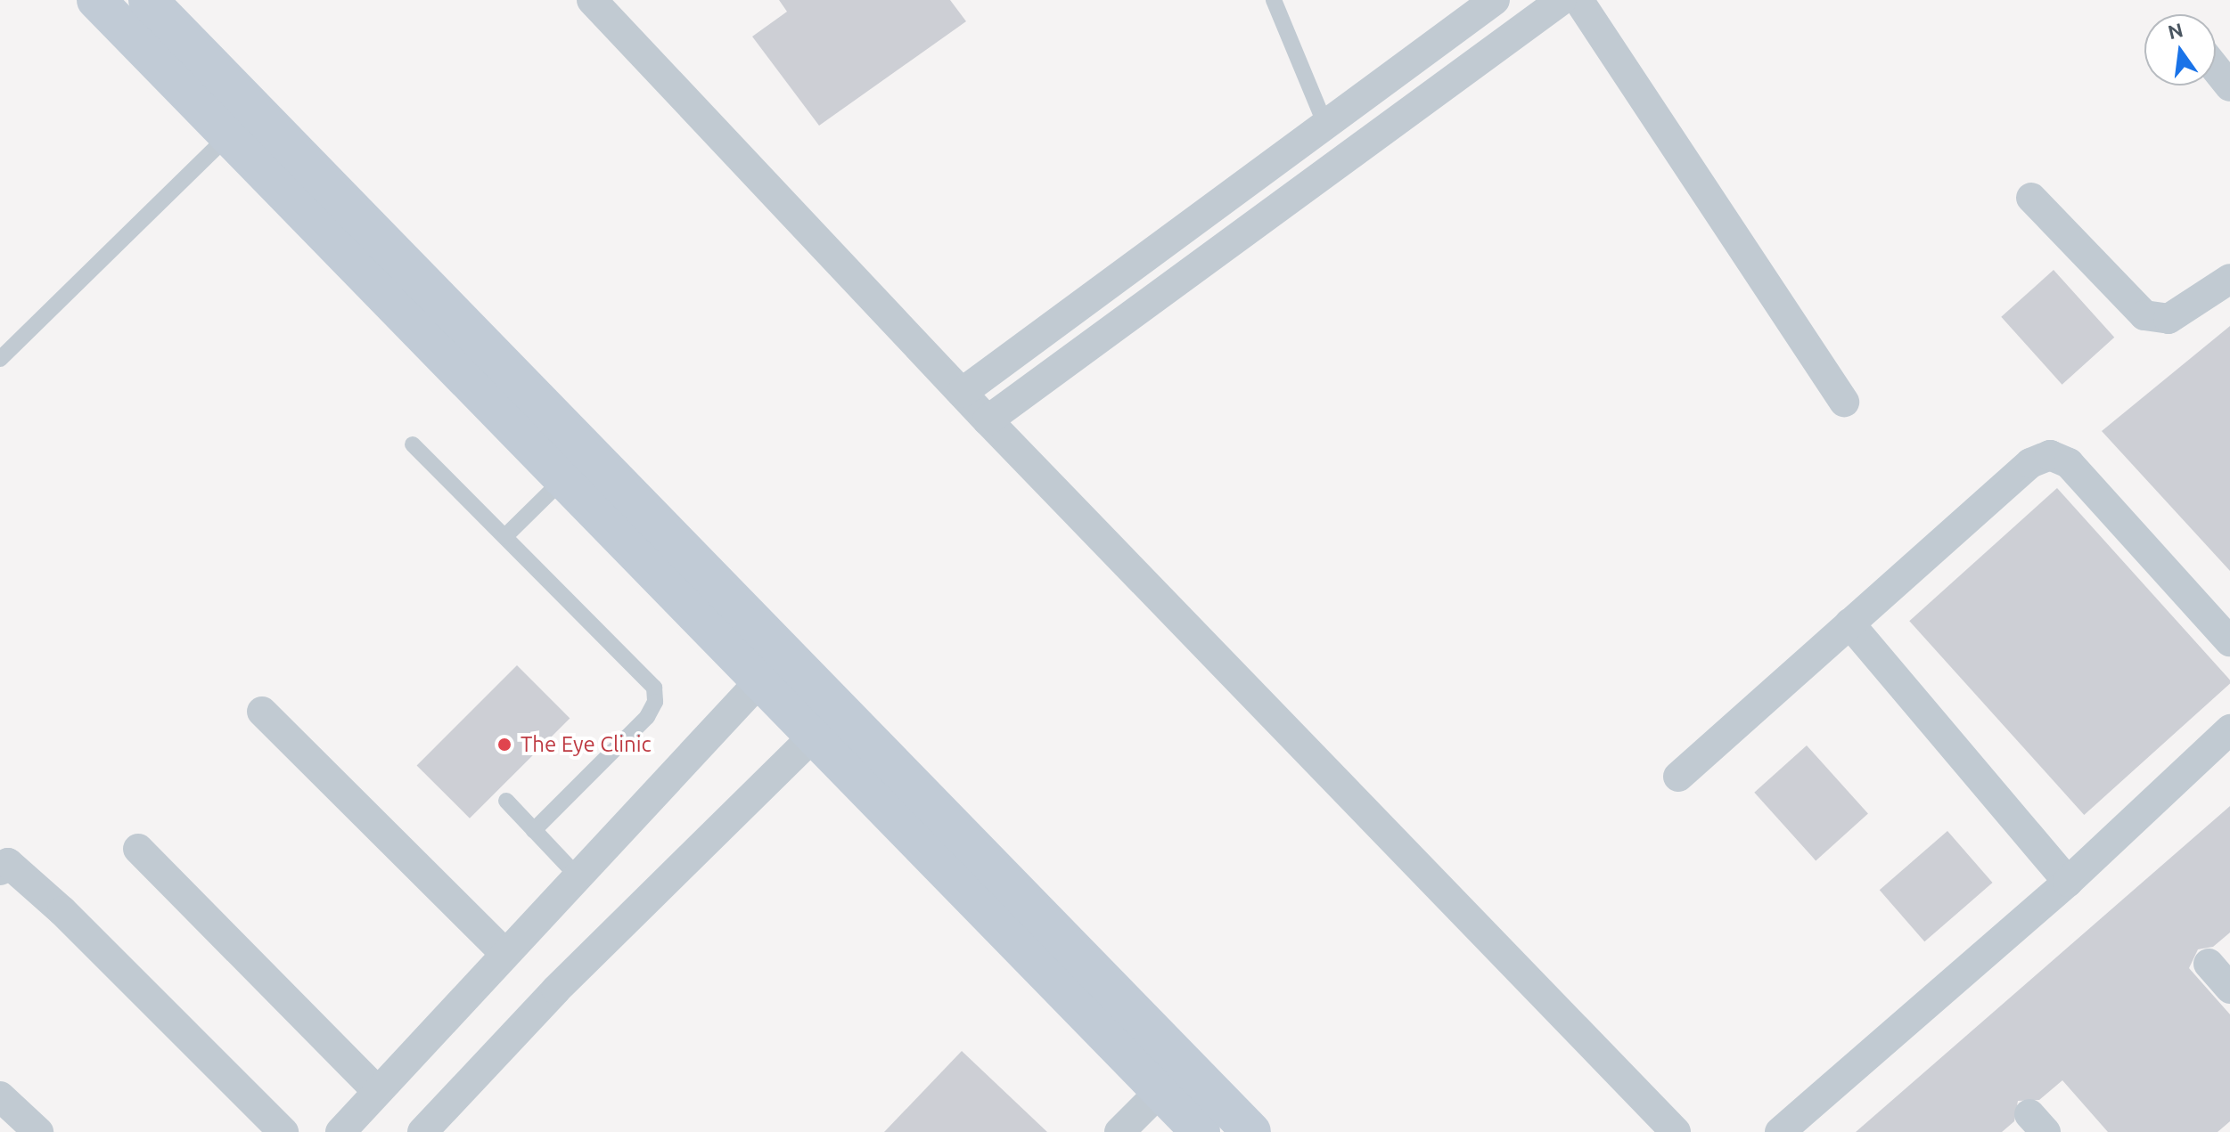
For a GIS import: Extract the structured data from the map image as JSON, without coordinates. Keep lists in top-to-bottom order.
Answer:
{
  "places": ["The Eye Clinic"],
  "north": "top"
}
